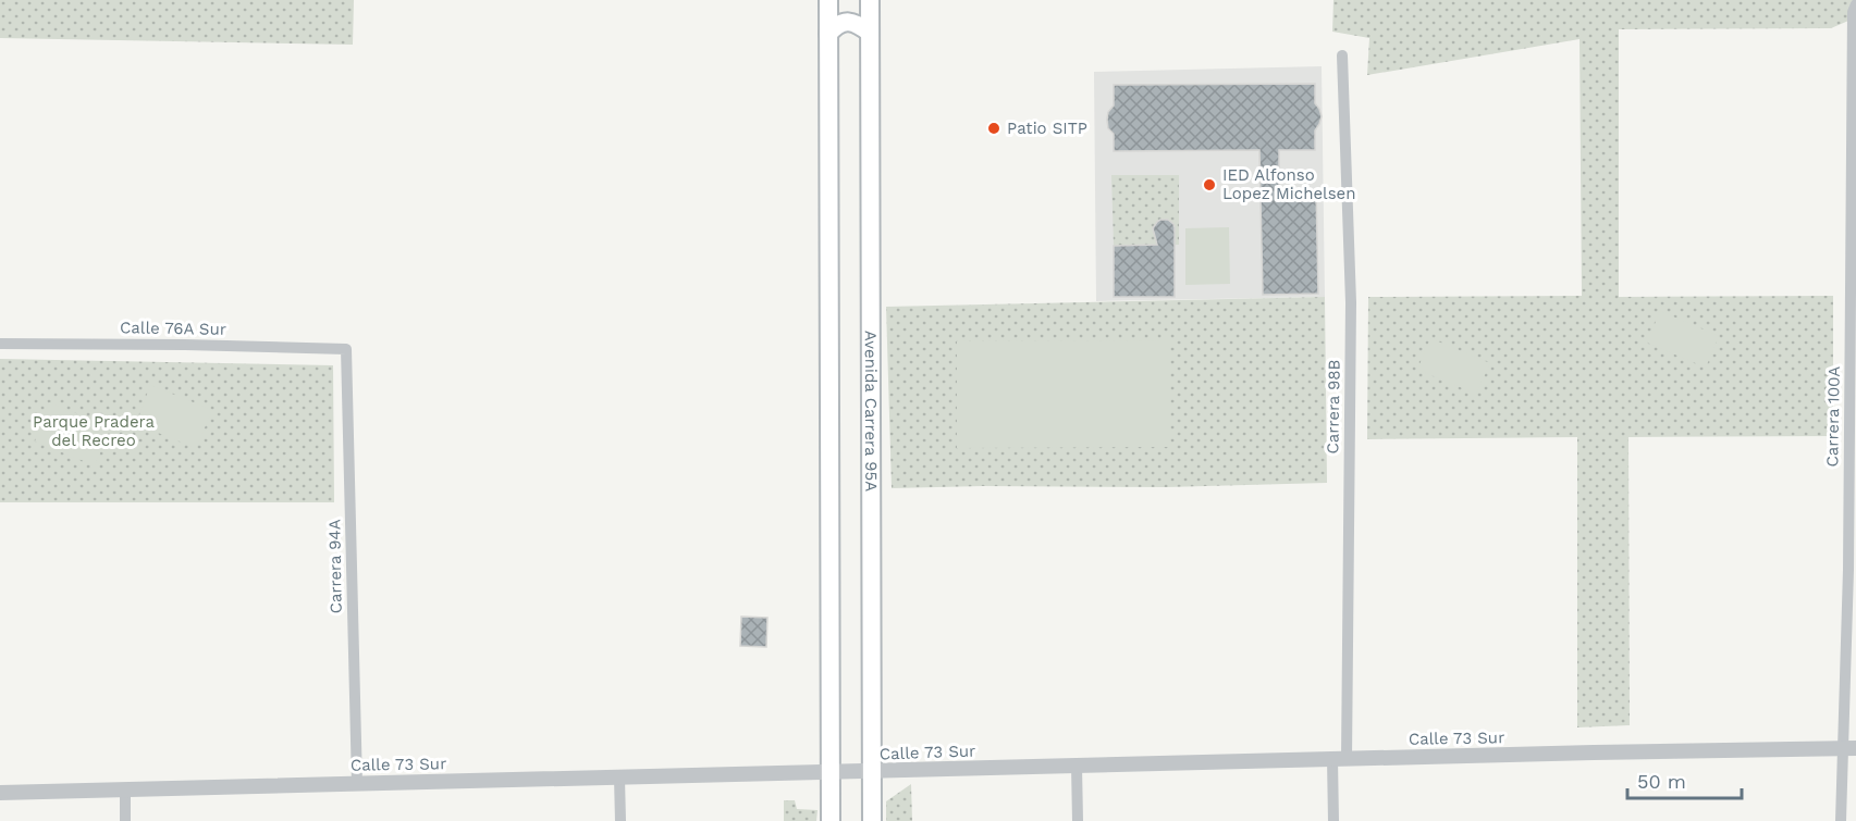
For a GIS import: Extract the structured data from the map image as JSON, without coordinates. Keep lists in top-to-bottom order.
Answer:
{
  "streets": {
    "main road": ["Avenida Carrera 95A"],
    "street": [
      "Calle 76A Sur",
      "Carrera 98B",
      "Carrera 100A",
      "Carrera 94A",
      "Calle 73 Sur"
    ]
  },
  "crossings": [
    ["Calle 76A Sur", "Carrera 94A"],
    ["Carrera 98B", "Calle 73 Sur"],
    ["Avenida Carrera 95A", "Calle 73 Sur"],
    ["Carrera 100A", "Calle 73 Sur"],
    ["Carrera 94A", "Calle 73 Sur"]
  ],
  "parks": ["Parque Pradera del Recreo"],
  "places": ["Patio SITP", "IED Alfonso Lopez Michelsen"],
  "scale_bar": "50 m"
}
